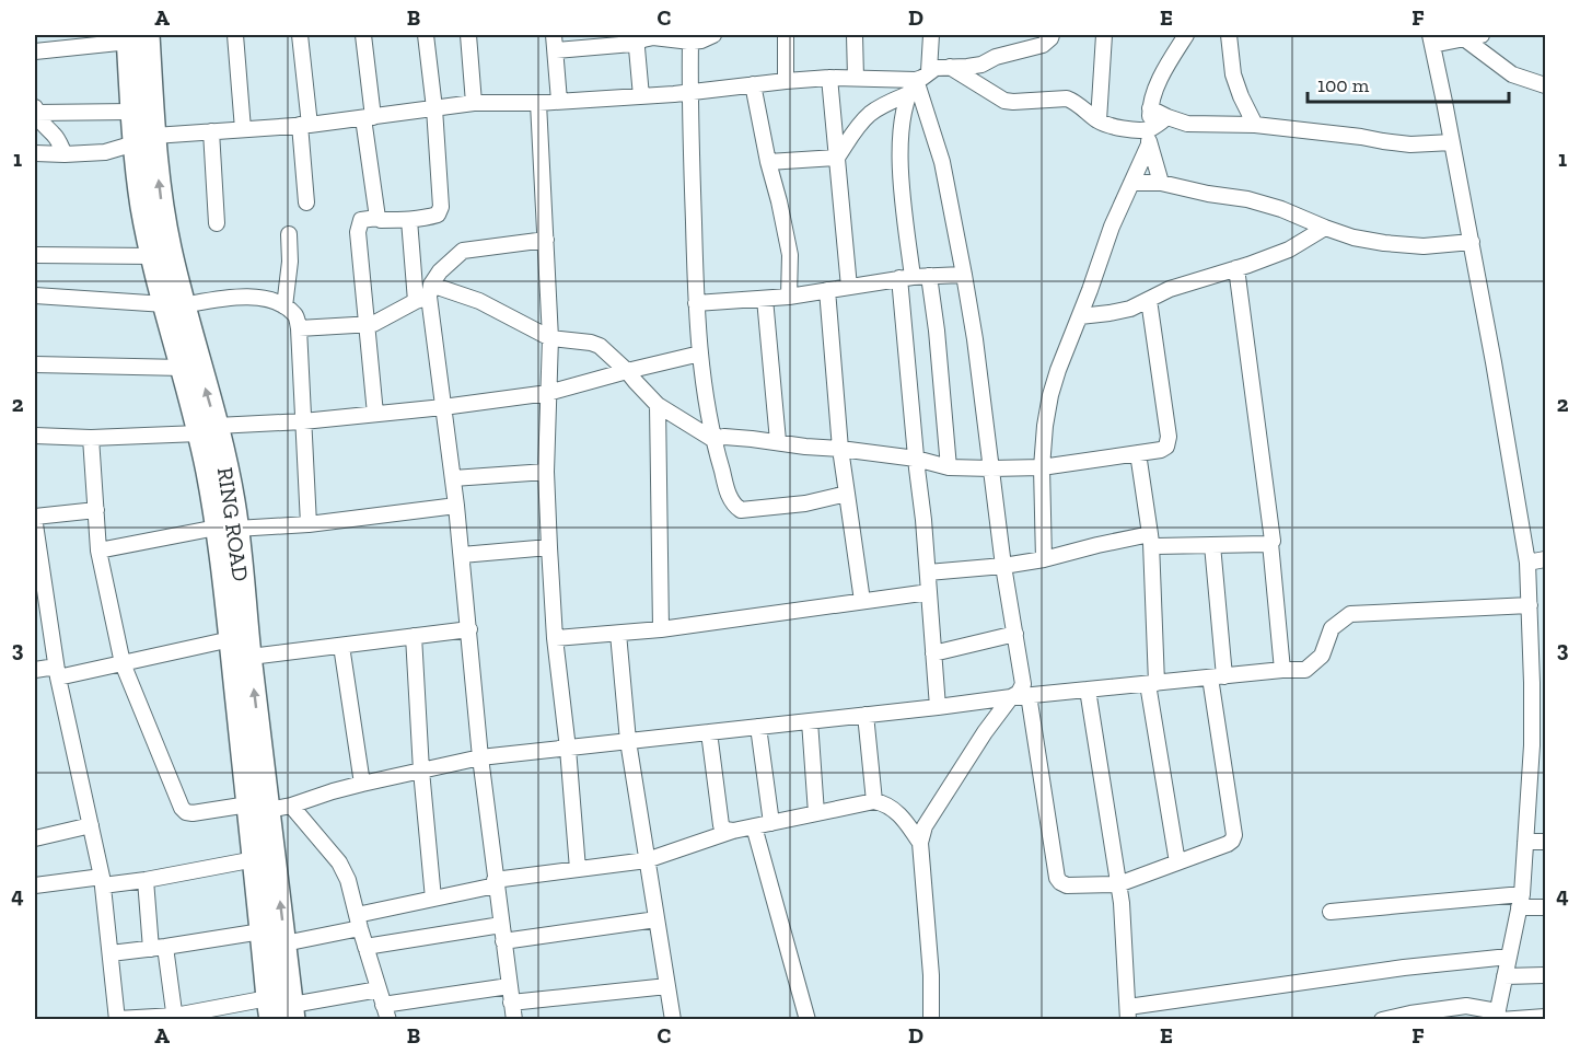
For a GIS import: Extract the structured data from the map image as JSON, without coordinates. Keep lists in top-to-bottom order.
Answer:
{
  "streets": {
    "main road": ["RING ROAD"]
  },
  "scale_bar": "100 m",
  "grid": {
    "columns": [
      "A",
      "B",
      "C",
      "D",
      "E",
      "F"
    ],
    "rows": [
      "1",
      "2",
      "3",
      "4"
    ]
  }
}
